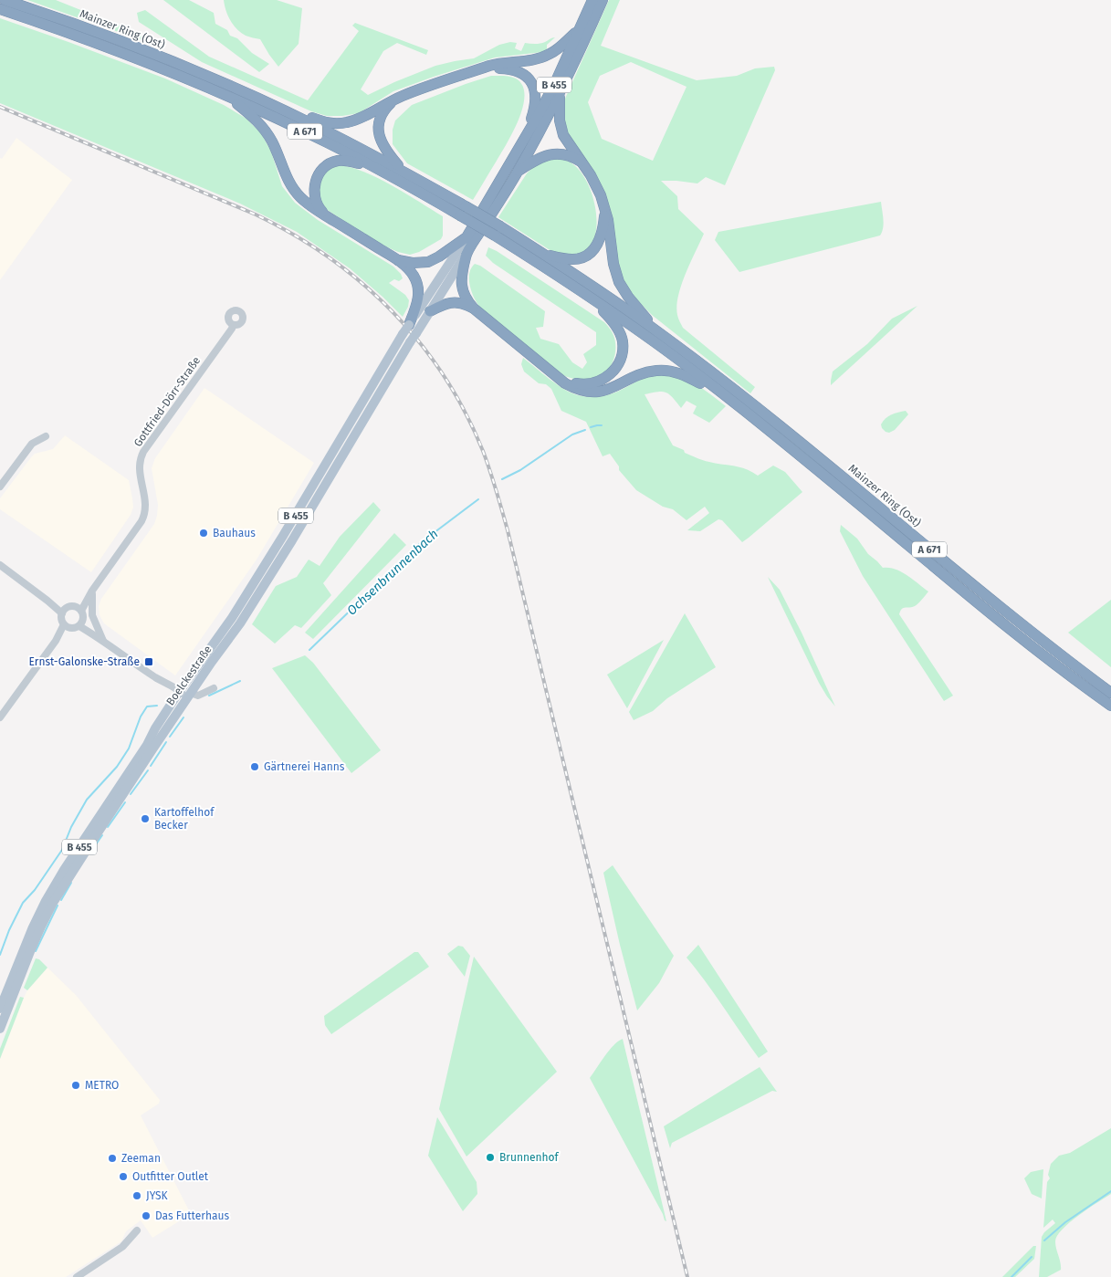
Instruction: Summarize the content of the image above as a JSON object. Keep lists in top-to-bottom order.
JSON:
{
  "streets": {
    "highway": ["Mainzer Ring (Ost)", "B 455", "A 671"],
    "main road": ["Boelckestraße"],
    "street": ["Gottfried-Dörr-Straße"]
  },
  "crossings": [
    ["Mainzer Ring (Ost)", "A 671"],
    ["B 455", "Boelckestraße"]
  ],
  "water": ["Ochsenbrunnenbach"],
  "places": {
    "other": [
      "Bauhaus",
      "Gärtnerei Hanns",
      "Kartoffelhof Becker",
      "METRO",
      "Brunnenhof",
      "Zeeman",
      "Outfitter Outlet",
      "JYSK",
      "Das Futterhaus"
    ],
    "transit": ["Ernst-Galonske-Straße"]
  }
}
